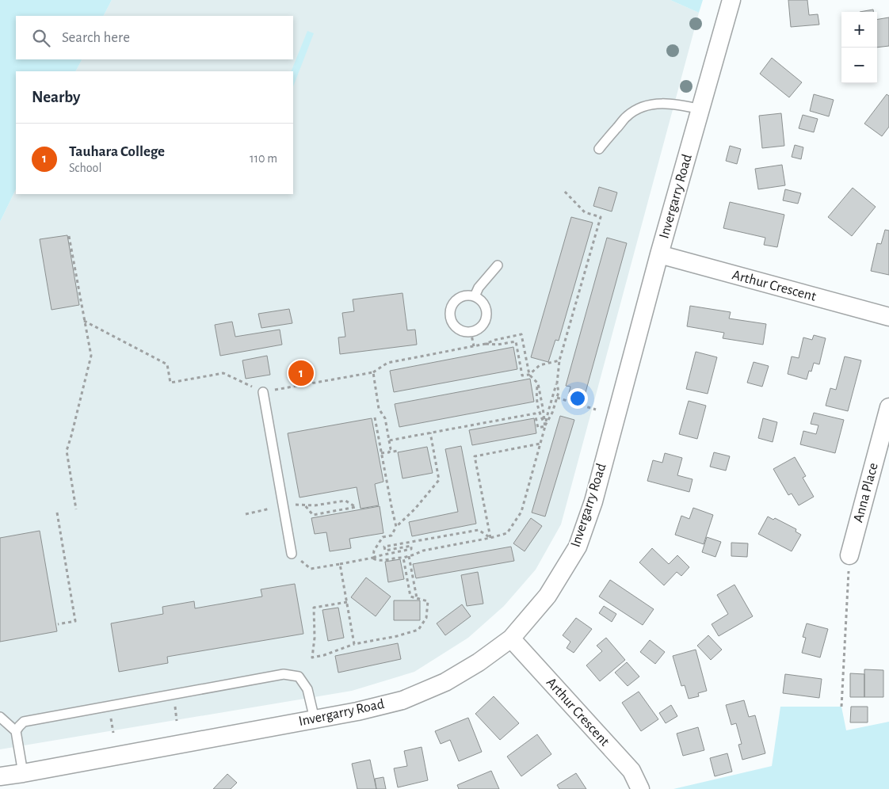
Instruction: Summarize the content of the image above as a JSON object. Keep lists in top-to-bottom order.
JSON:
{
  "streets": {
    "street": ["Invergarry Road", "Arthur Crescent", "Anna Place"]
  },
  "crossings": [
    ["Invergarry Road", "Arthur Crescent"]
  ],
  "page": {
    "map_buttons": ["+", "−"],
    "search": "Search here",
    "heading": "Nearby",
    "list": [
      {
        "mark": "1",
        "name": "Tauhara College",
        "note": "School",
        "value": "110 m"
      }
    ],
    "pins": "1"
  }
}
